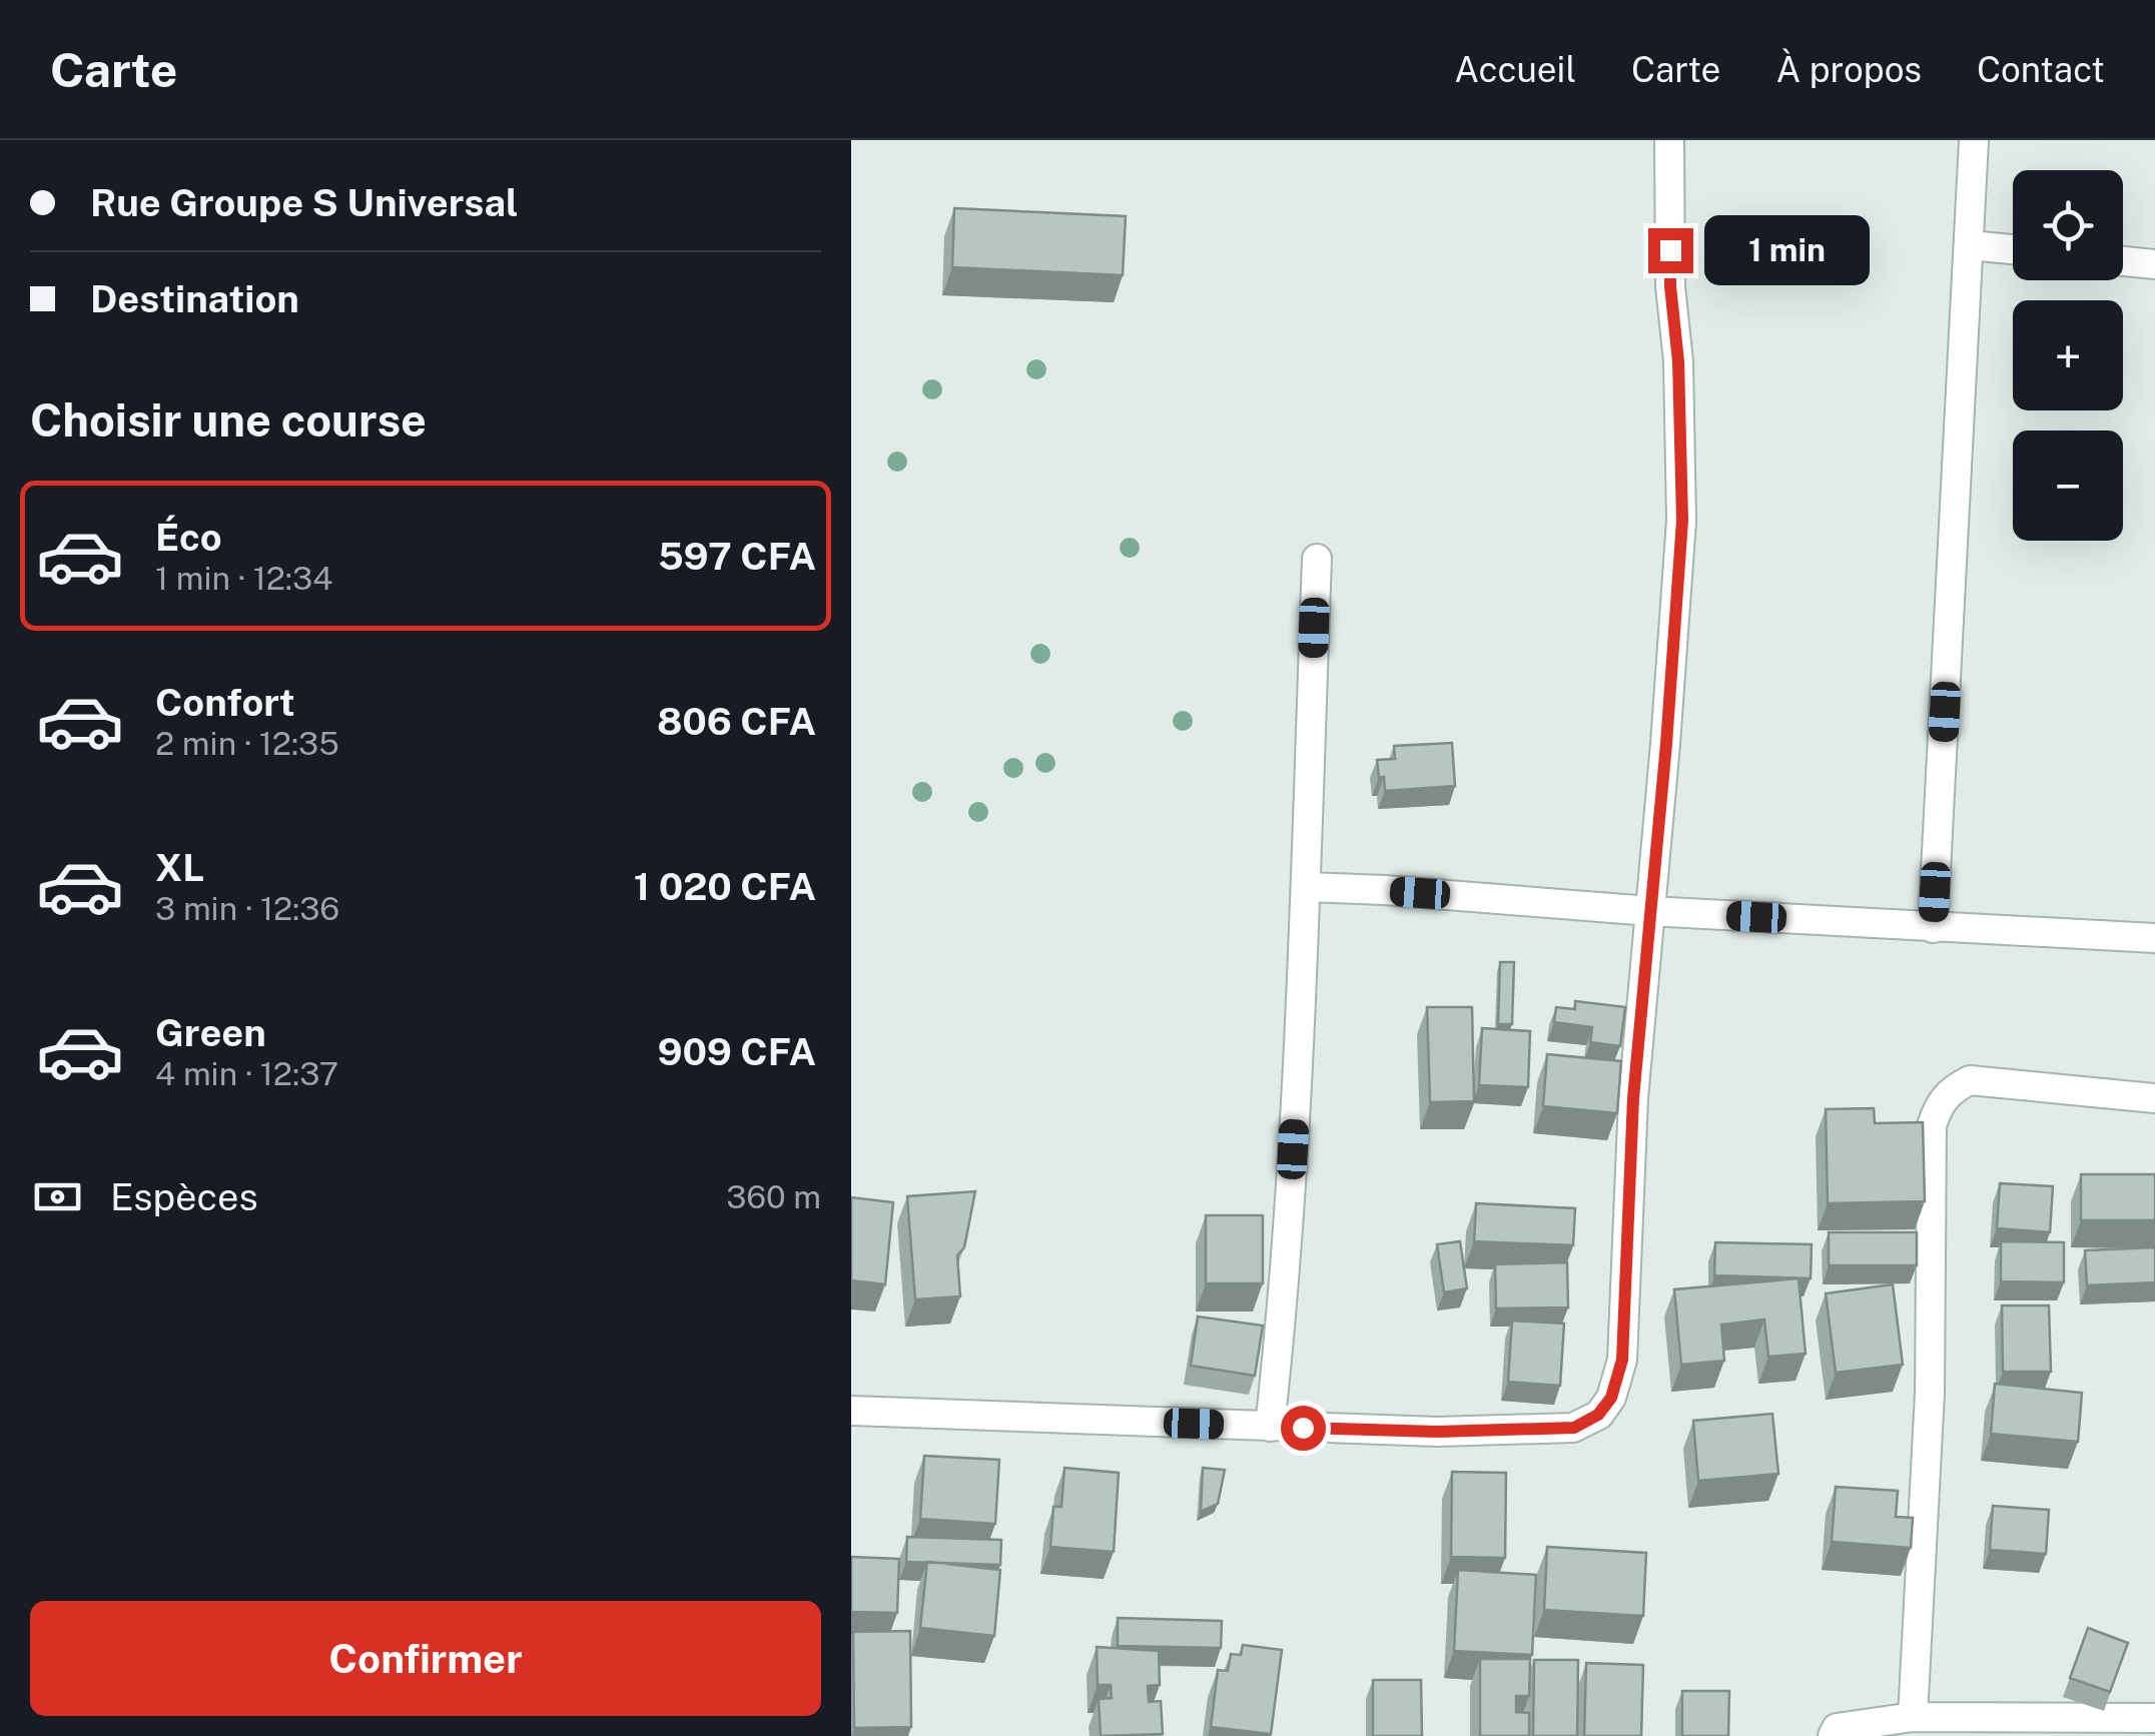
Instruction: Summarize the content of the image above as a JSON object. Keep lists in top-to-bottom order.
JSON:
{
  "page": {
    "header": "Carte",
    "nav": [
      "Accueil",
      "Carte",
      "À propos",
      "Contact"
    ],
    "banner": ["Rue Groupe S Universal", "Destination"],
    "map_buttons": ["+", "−"],
    "bubble": "1 min",
    "heading": "Choisir une course",
    "list": [
      {
        "name": "Éco",
        "note": "1 min · 12:34",
        "value": "597 CFA"
      },
      {
        "name": "Confort",
        "note": "2 min · 12:35",
        "value": "806 CFA"
      },
      {
        "name": "XL",
        "note": "3 min · 12:36",
        "value": "1 020 CFA"
      },
      {
        "name": "Green",
        "note": "4 min · 12:37",
        "value": "909 CFA"
      }
    ],
    "pay": ["Espèces", "360 m"],
    "buttons": "Confirmer"
  }
}
